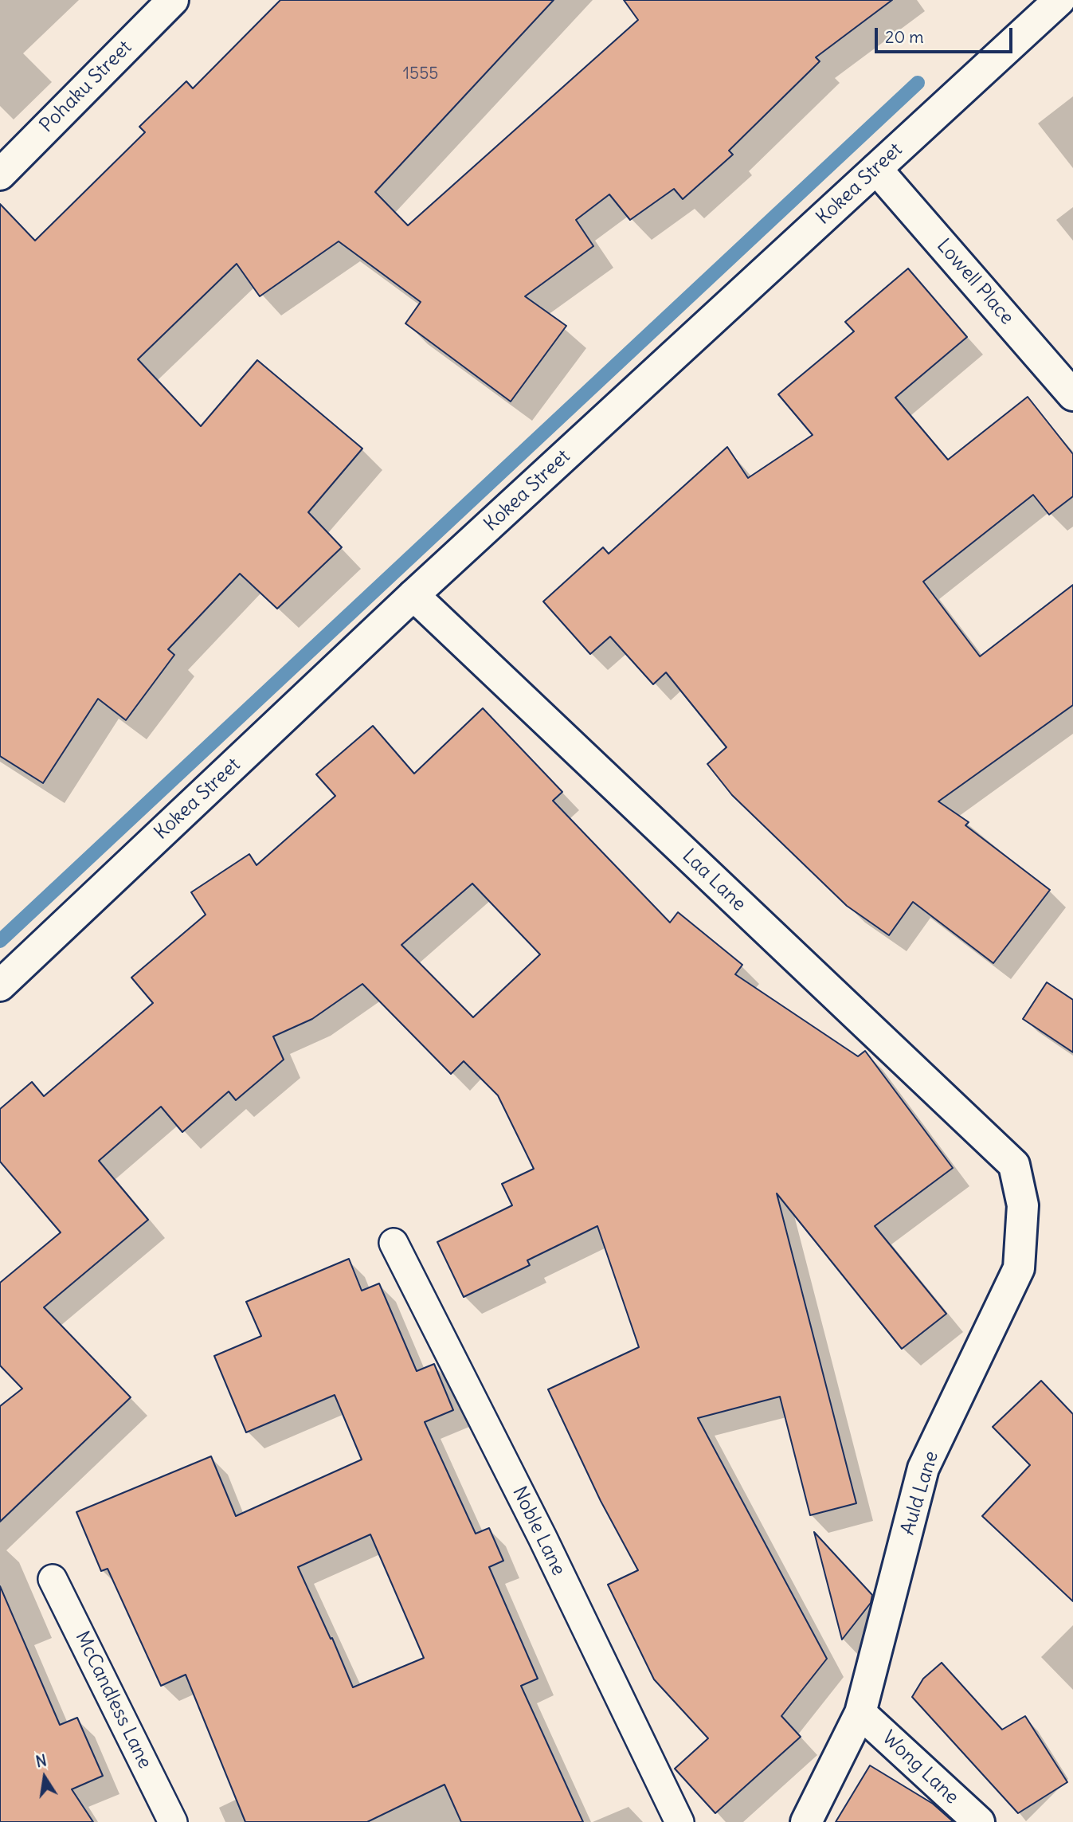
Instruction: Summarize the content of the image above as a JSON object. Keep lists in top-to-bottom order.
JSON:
{
  "streets": {
    "street": [
      "Pohaku Street",
      "Kokea Street",
      "Lowell Place",
      "Laa Lane",
      "Auld Lane",
      "Wong Lane"
    ],
    "lane": ["Noble Lane", "McCandless Lane"]
  },
  "crossings": [
    ["Kokea Street", "Lowell Place"],
    ["Kokea Street", "Laa Lane"],
    ["Laa Lane", "Auld Lane"],
    ["Auld Lane", "Wong Lane"]
  ],
  "house_numbers": ["1555"],
  "scale_bar": "20 m",
  "north": "top"
}
